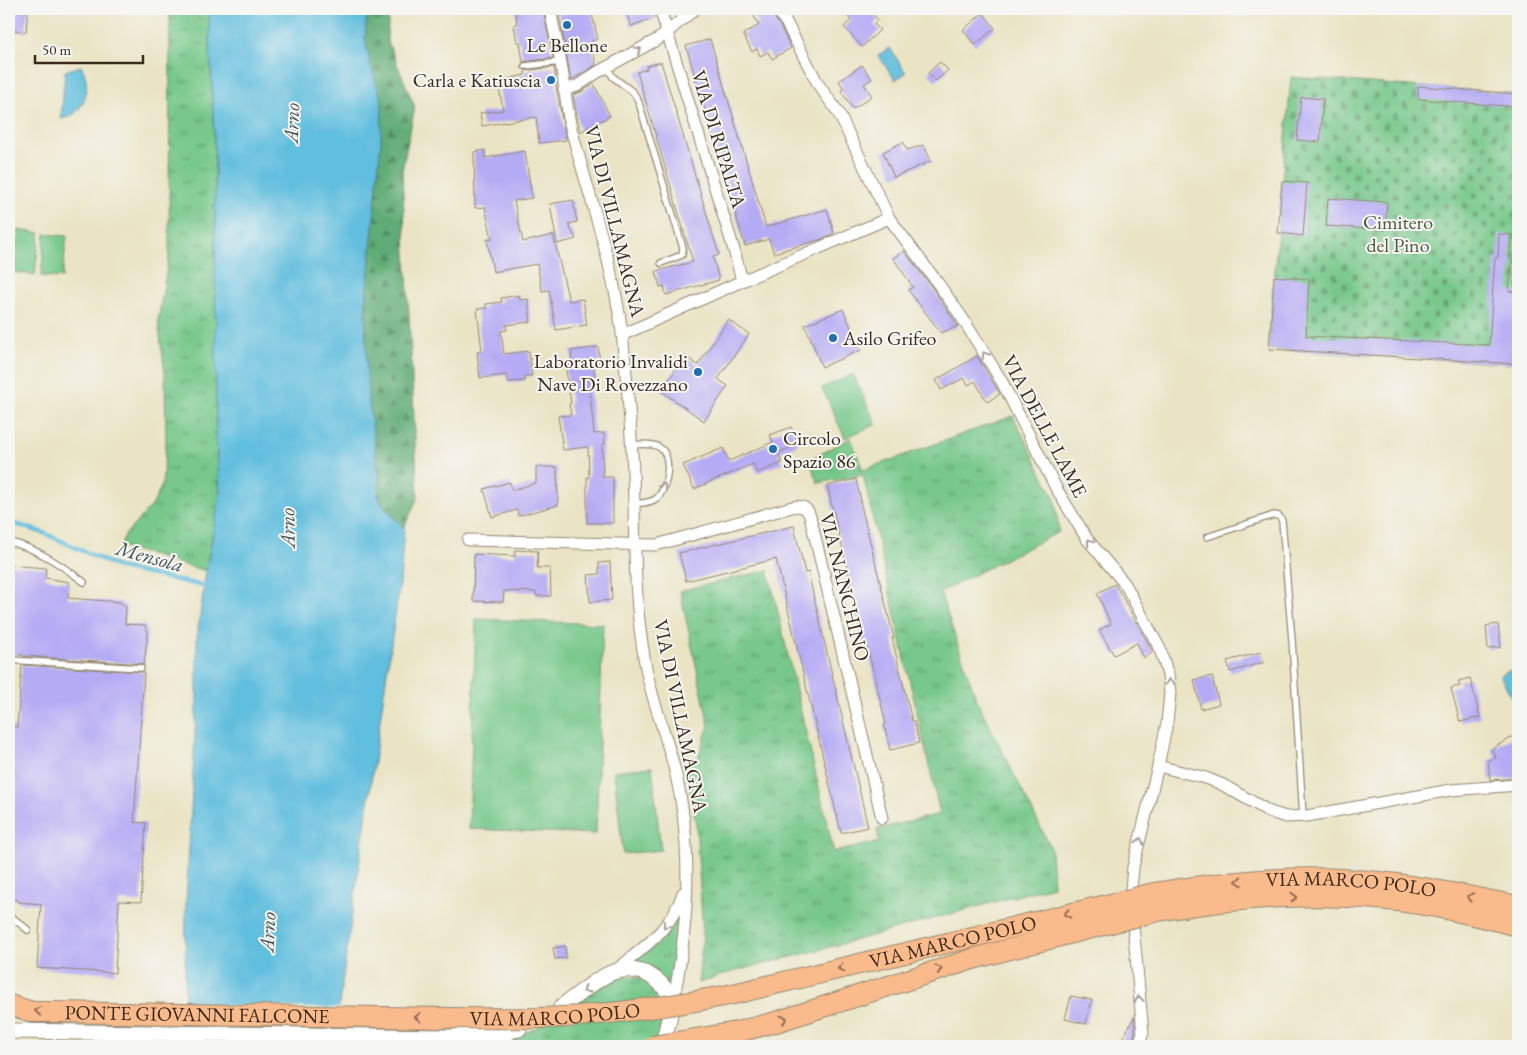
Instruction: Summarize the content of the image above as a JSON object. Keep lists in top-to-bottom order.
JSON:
{
  "streets": {
    "highway": ["VIA MARCO POLO", "PONTE GIOVANNI FALCONE"],
    "street": [
      "VIA DI RIPALTA",
      "VIA DI VILLAMAGNA",
      "VIA DELLE LAME",
      "VIA NANCHINO"
    ]
  },
  "crossings": [
    ["VIA DI VILLAMAGNA", "VIA NANCHINO"],
    ["VIA MARCO POLO", "PONTE GIOVANNI FALCONE"]
  ],
  "one_way": ["VIA DELLE LAME", "PONTE GIOVANNI FALCONE"],
  "water": ["Arno", "Mensola"],
  "parks": ["Cimitero del Pino"],
  "places": [
    "Le Bellone",
    "Carla e Katiuscia",
    "Asilo Grifeo",
    "Laboratorio Invalidi Nave Di Rovezzano",
    "Circolo Spazio 86"
  ],
  "scale_bar": "50 m"
}
